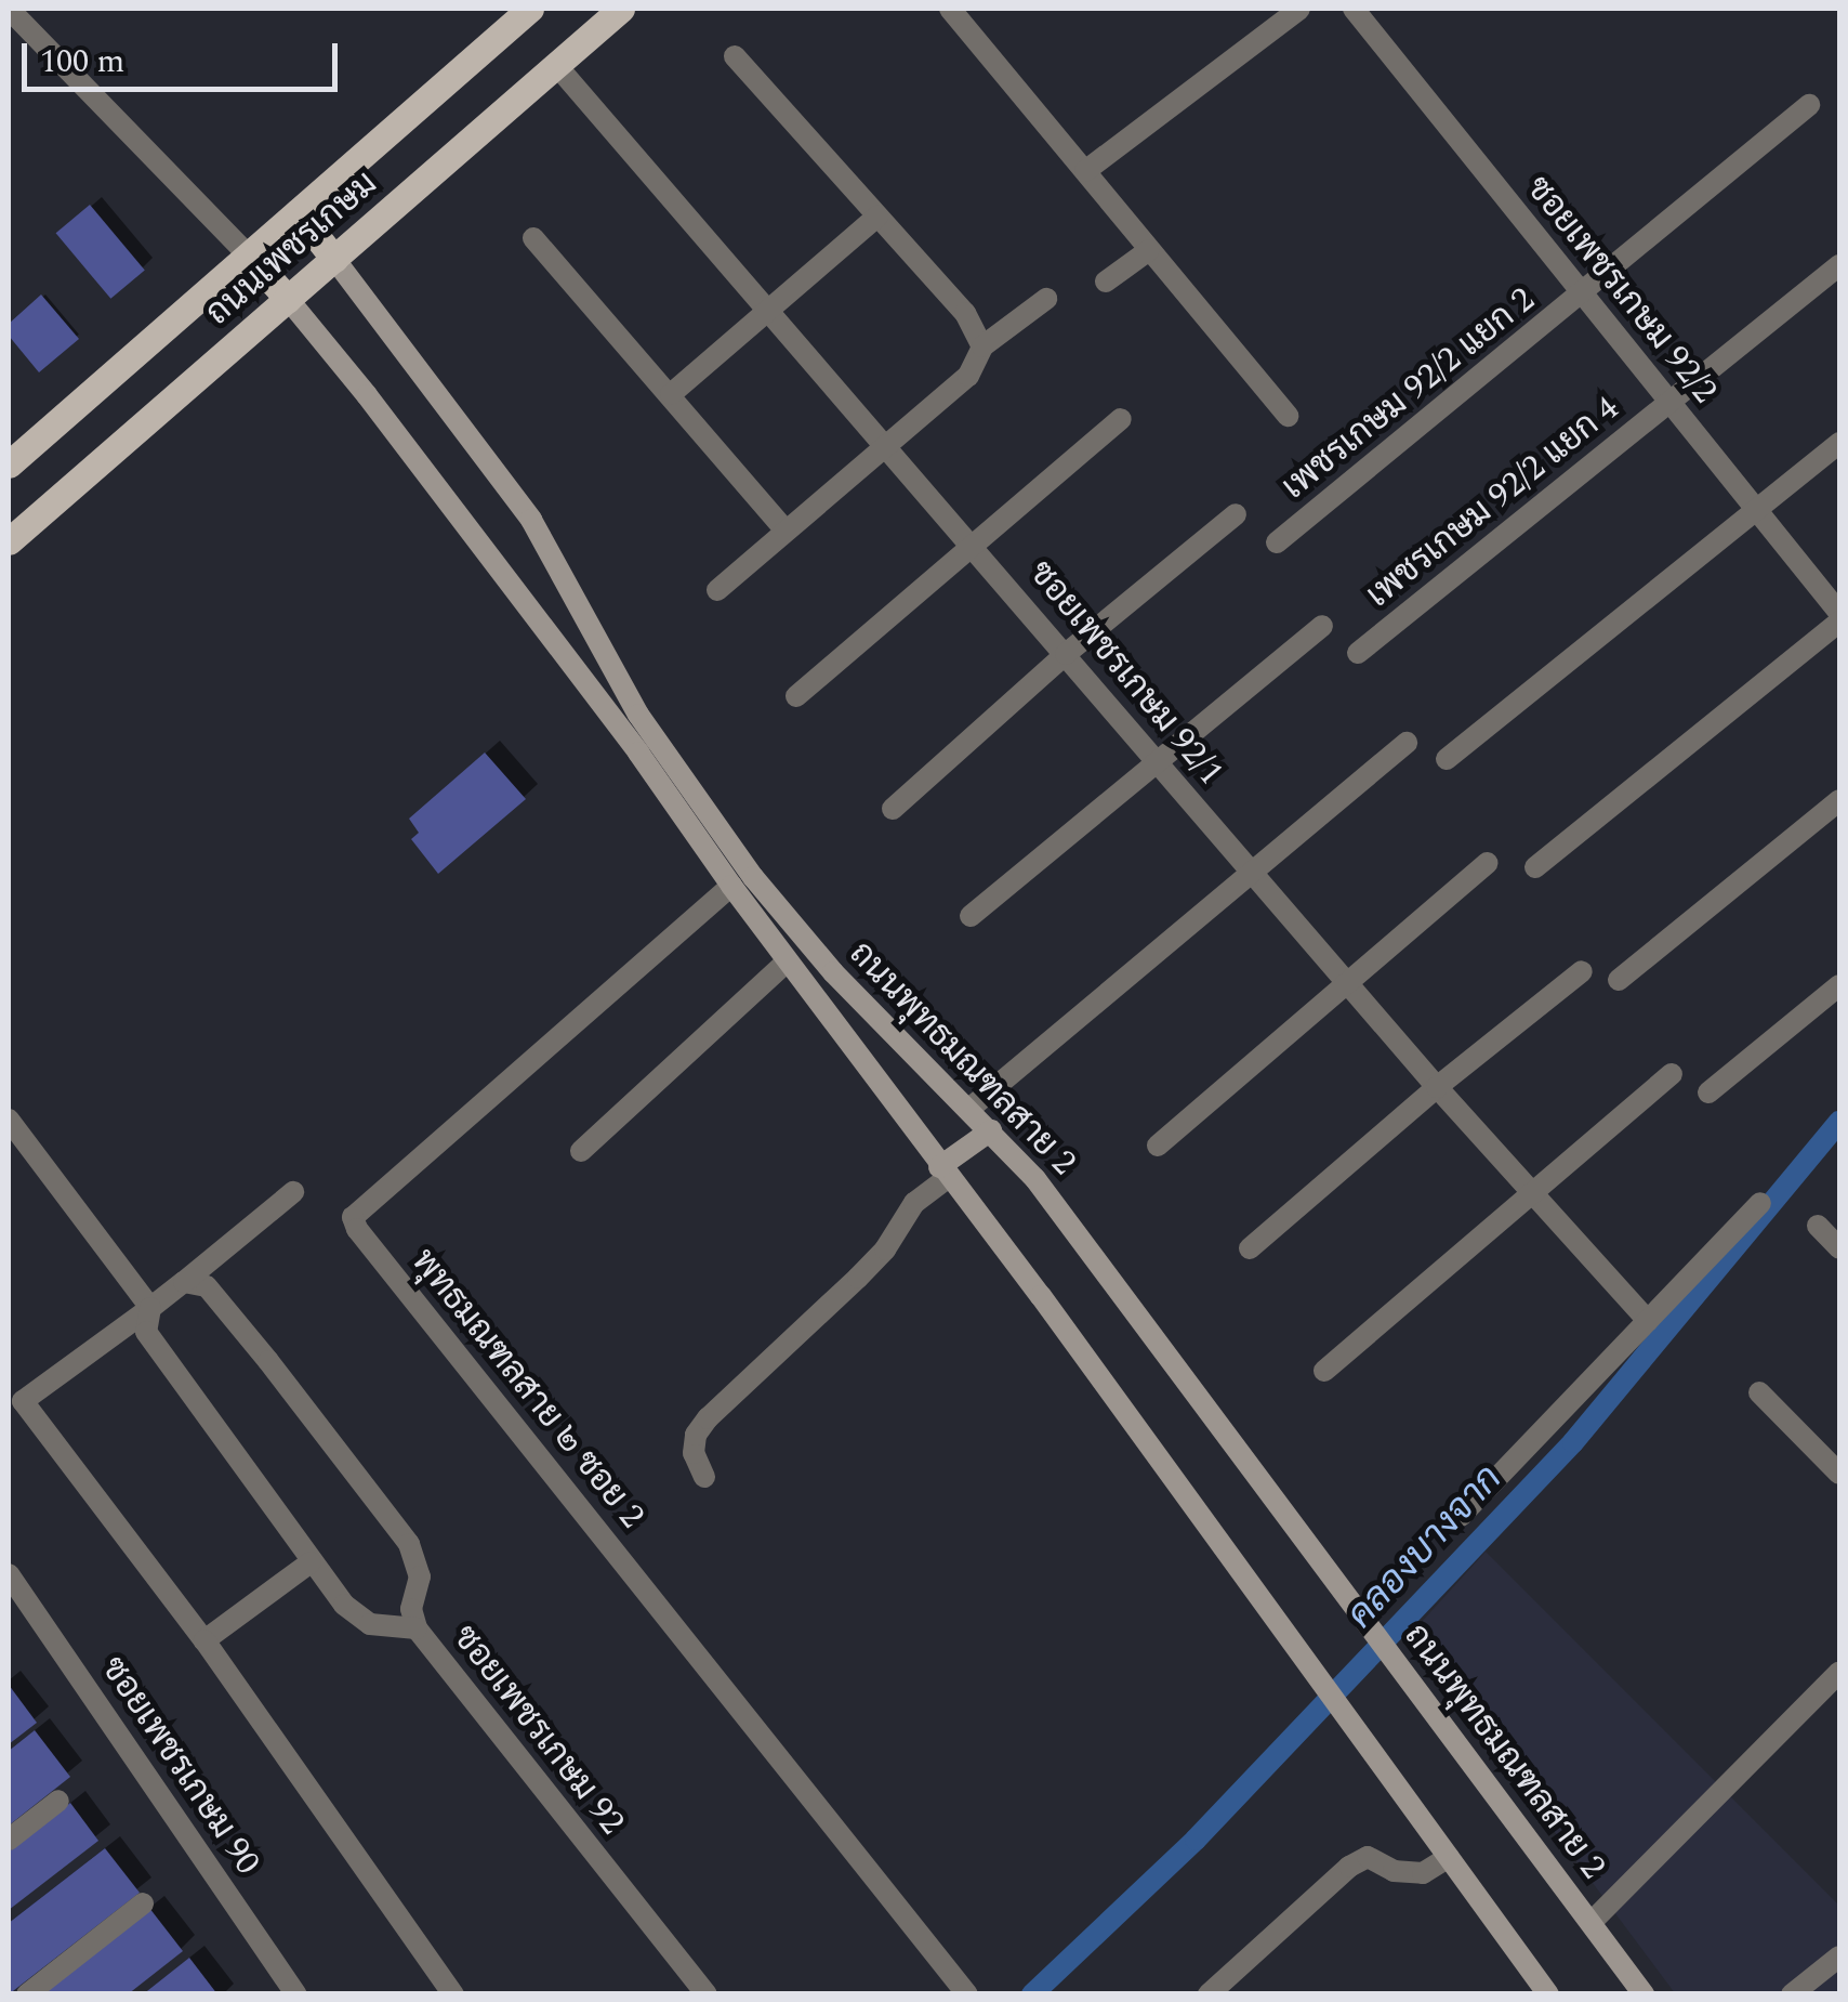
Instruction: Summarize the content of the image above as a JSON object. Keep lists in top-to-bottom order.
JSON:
{
  "streets": {
    "main road": ["ถนนเพชรเกษม", "ถนนพุทธมณฑลสาย 2"],
    "street": [
      "ซอยเพชรเกษม 92/2",
      "เพชรเกษม 92/2 แยก 2",
      "เพชรเกษม 92/2 แยก 4",
      "ซอยเพชรเกษม 92/1",
      "พุทธมณฑลสาย ๒ ซอย 2",
      "ซอยเพชรเกษม 92",
      "ซอยเพชรเกษม 90"
    ]
  },
  "crossings": [
    ["ถนนเพชรเกษม", "ซอยเพชรเกษม 92/1"],
    ["ถนนเพชรเกษม", "ถนนพุทธมณฑลสาย 2"],
    ["ซอยเพชรเกษม 92/2", "เพชรเกษม 92/2 แยก 2"],
    ["ซอยเพชรเกษม 92/2", "เพชรเกษม 92/2 แยก 4"],
    ["ถนนพุทธมณฑลสาย 2", "พุทธมณฑลสาย ๒ ซอย 2"]
  ],
  "water": ["คลองบางจาก"],
  "scale_bar": "100 m"
}
